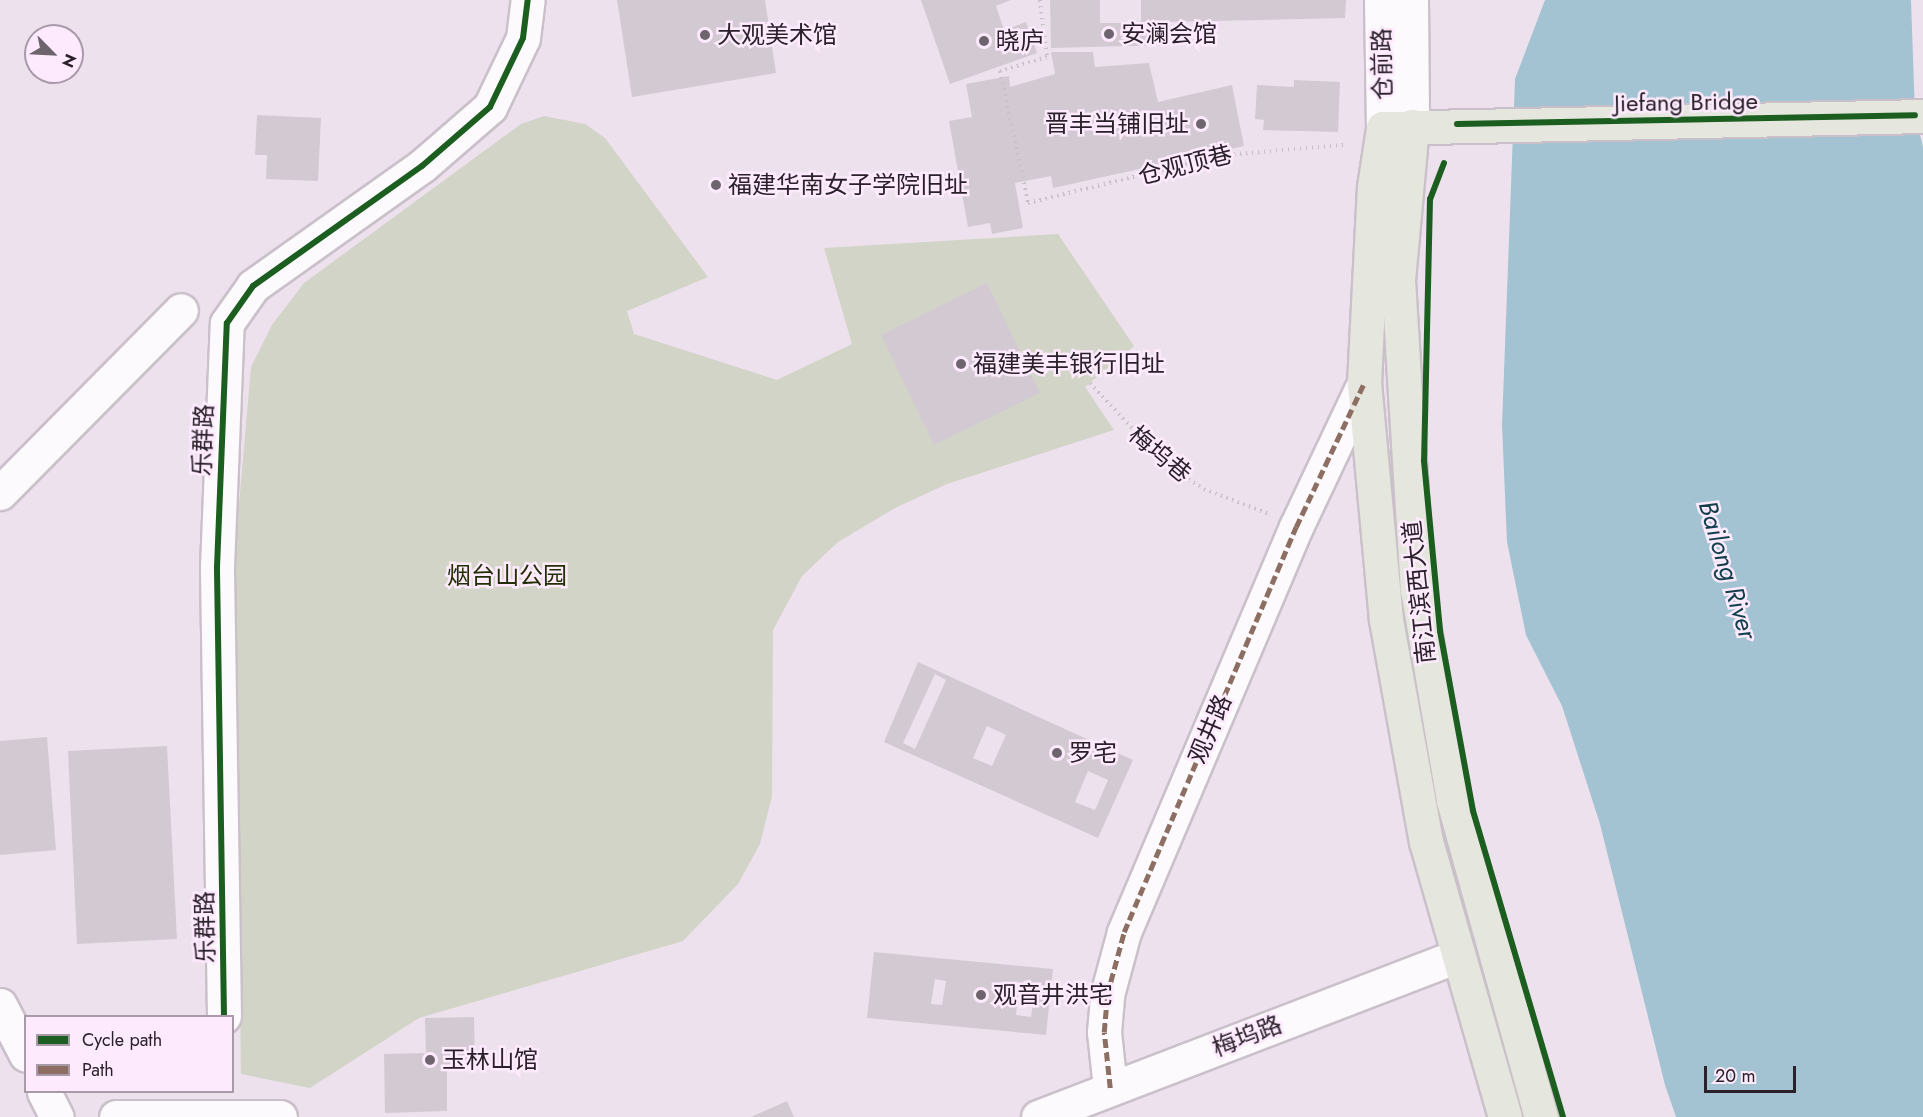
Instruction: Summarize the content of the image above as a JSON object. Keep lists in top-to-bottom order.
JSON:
{
  "streets": {
    "main road": ["Jiefang Bridge", "南江滨西大道"],
    "street": [
      "仓前路",
      "乐群路",
      "观井路",
      "梅坞路"
    ],
    "path": ["仓观顶巷", "梅坞巷"]
  },
  "crossings": [
    ["仓前路", "Jiefang Bridge"],
    ["仓前路", "南江滨西大道"],
    ["Jiefang Bridge", "南江滨西大道"],
    ["南江滨西大道", "观井路"],
    ["南江滨西大道", "梅坞路"],
    ["观井路", "梅坞路"]
  ],
  "water": ["Bailong River"],
  "parks": ["烟台山公园"],
  "places": [
    "安澜会馆",
    "大观美术馆",
    "晓庐",
    "晋丰当铺旧址",
    "福建华南女子学院旧址",
    "福建美丰银行旧址",
    "罗宅",
    "观音井洪宅",
    "玉林山馆"
  ],
  "legend": ["Cycle path", "Path"],
  "scale_bar": "20 m",
  "north": "bottom right"
}
